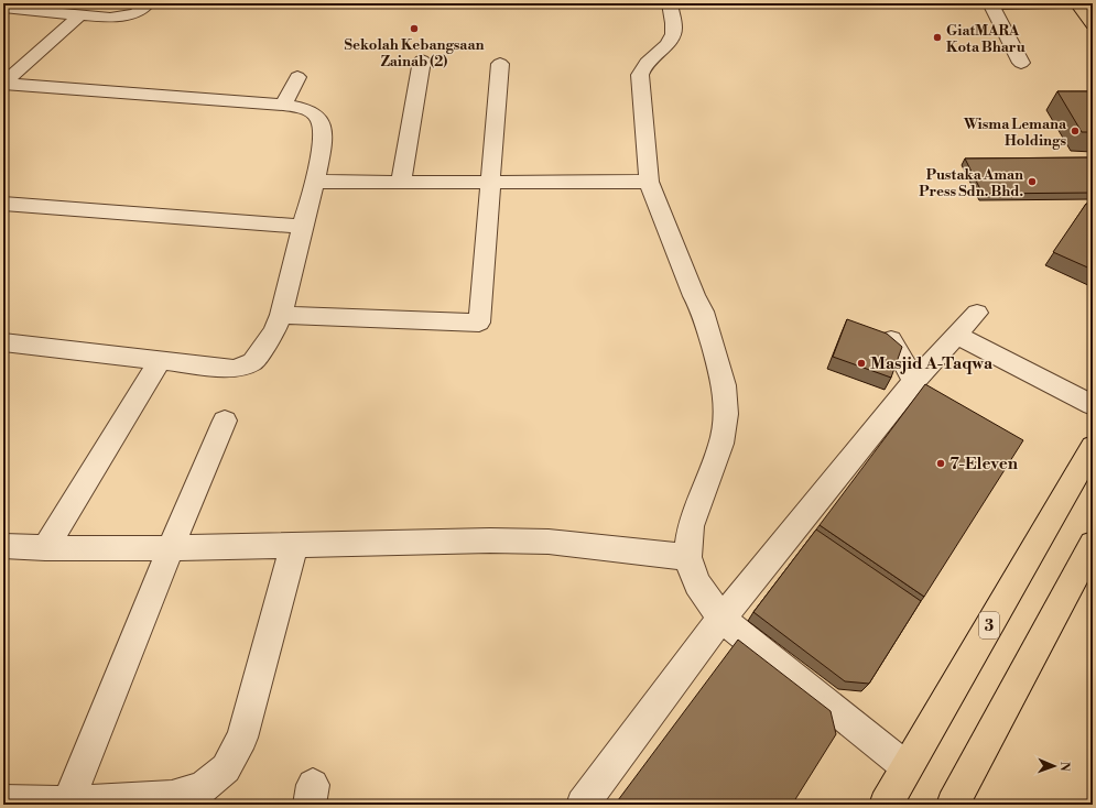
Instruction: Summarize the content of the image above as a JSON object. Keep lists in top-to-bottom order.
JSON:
{
  "streets": {
    "main road": ["3"]
  },
  "places": [
    "Sekolah Kebangsaan Zainab (2)",
    "GiatMARA Kota Bharu",
    "Wisma Lemana Holdings",
    "Pustaka Aman Press Sdn. Bhd.",
    "Masjid A-Taqwa",
    "7-Eleven"
  ],
  "north": "right"
}
